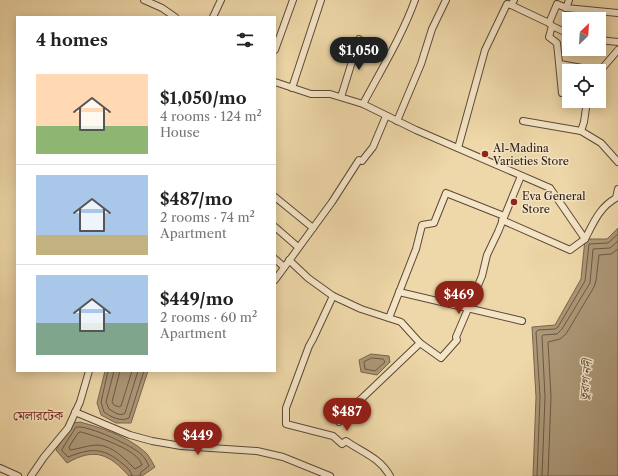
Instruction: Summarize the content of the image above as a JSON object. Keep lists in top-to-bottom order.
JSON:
{
  "districts": ["মেলারটেক"],
  "water": ["তুরাগ নদী"],
  "places": ["Al-Madina Varieties Store", "Eva General Store"],
  "north": "top right",
  "page": {
    "heading": "4 homes",
    "price": [
      "$1,050",
      "$469",
      "$487",
      "$449"
    ],
    "list": [
      {
        "name": "$1,050/mo",
        "note": "4 rooms · 124 m² · House"
      },
      {
        "name": "$487/mo",
        "note": "2 rooms · 74 m² · Apartment"
      },
      {
        "name": "$449/mo",
        "note": "2 rooms · 60 m² · Apartment"
      }
    ]
  }
}
